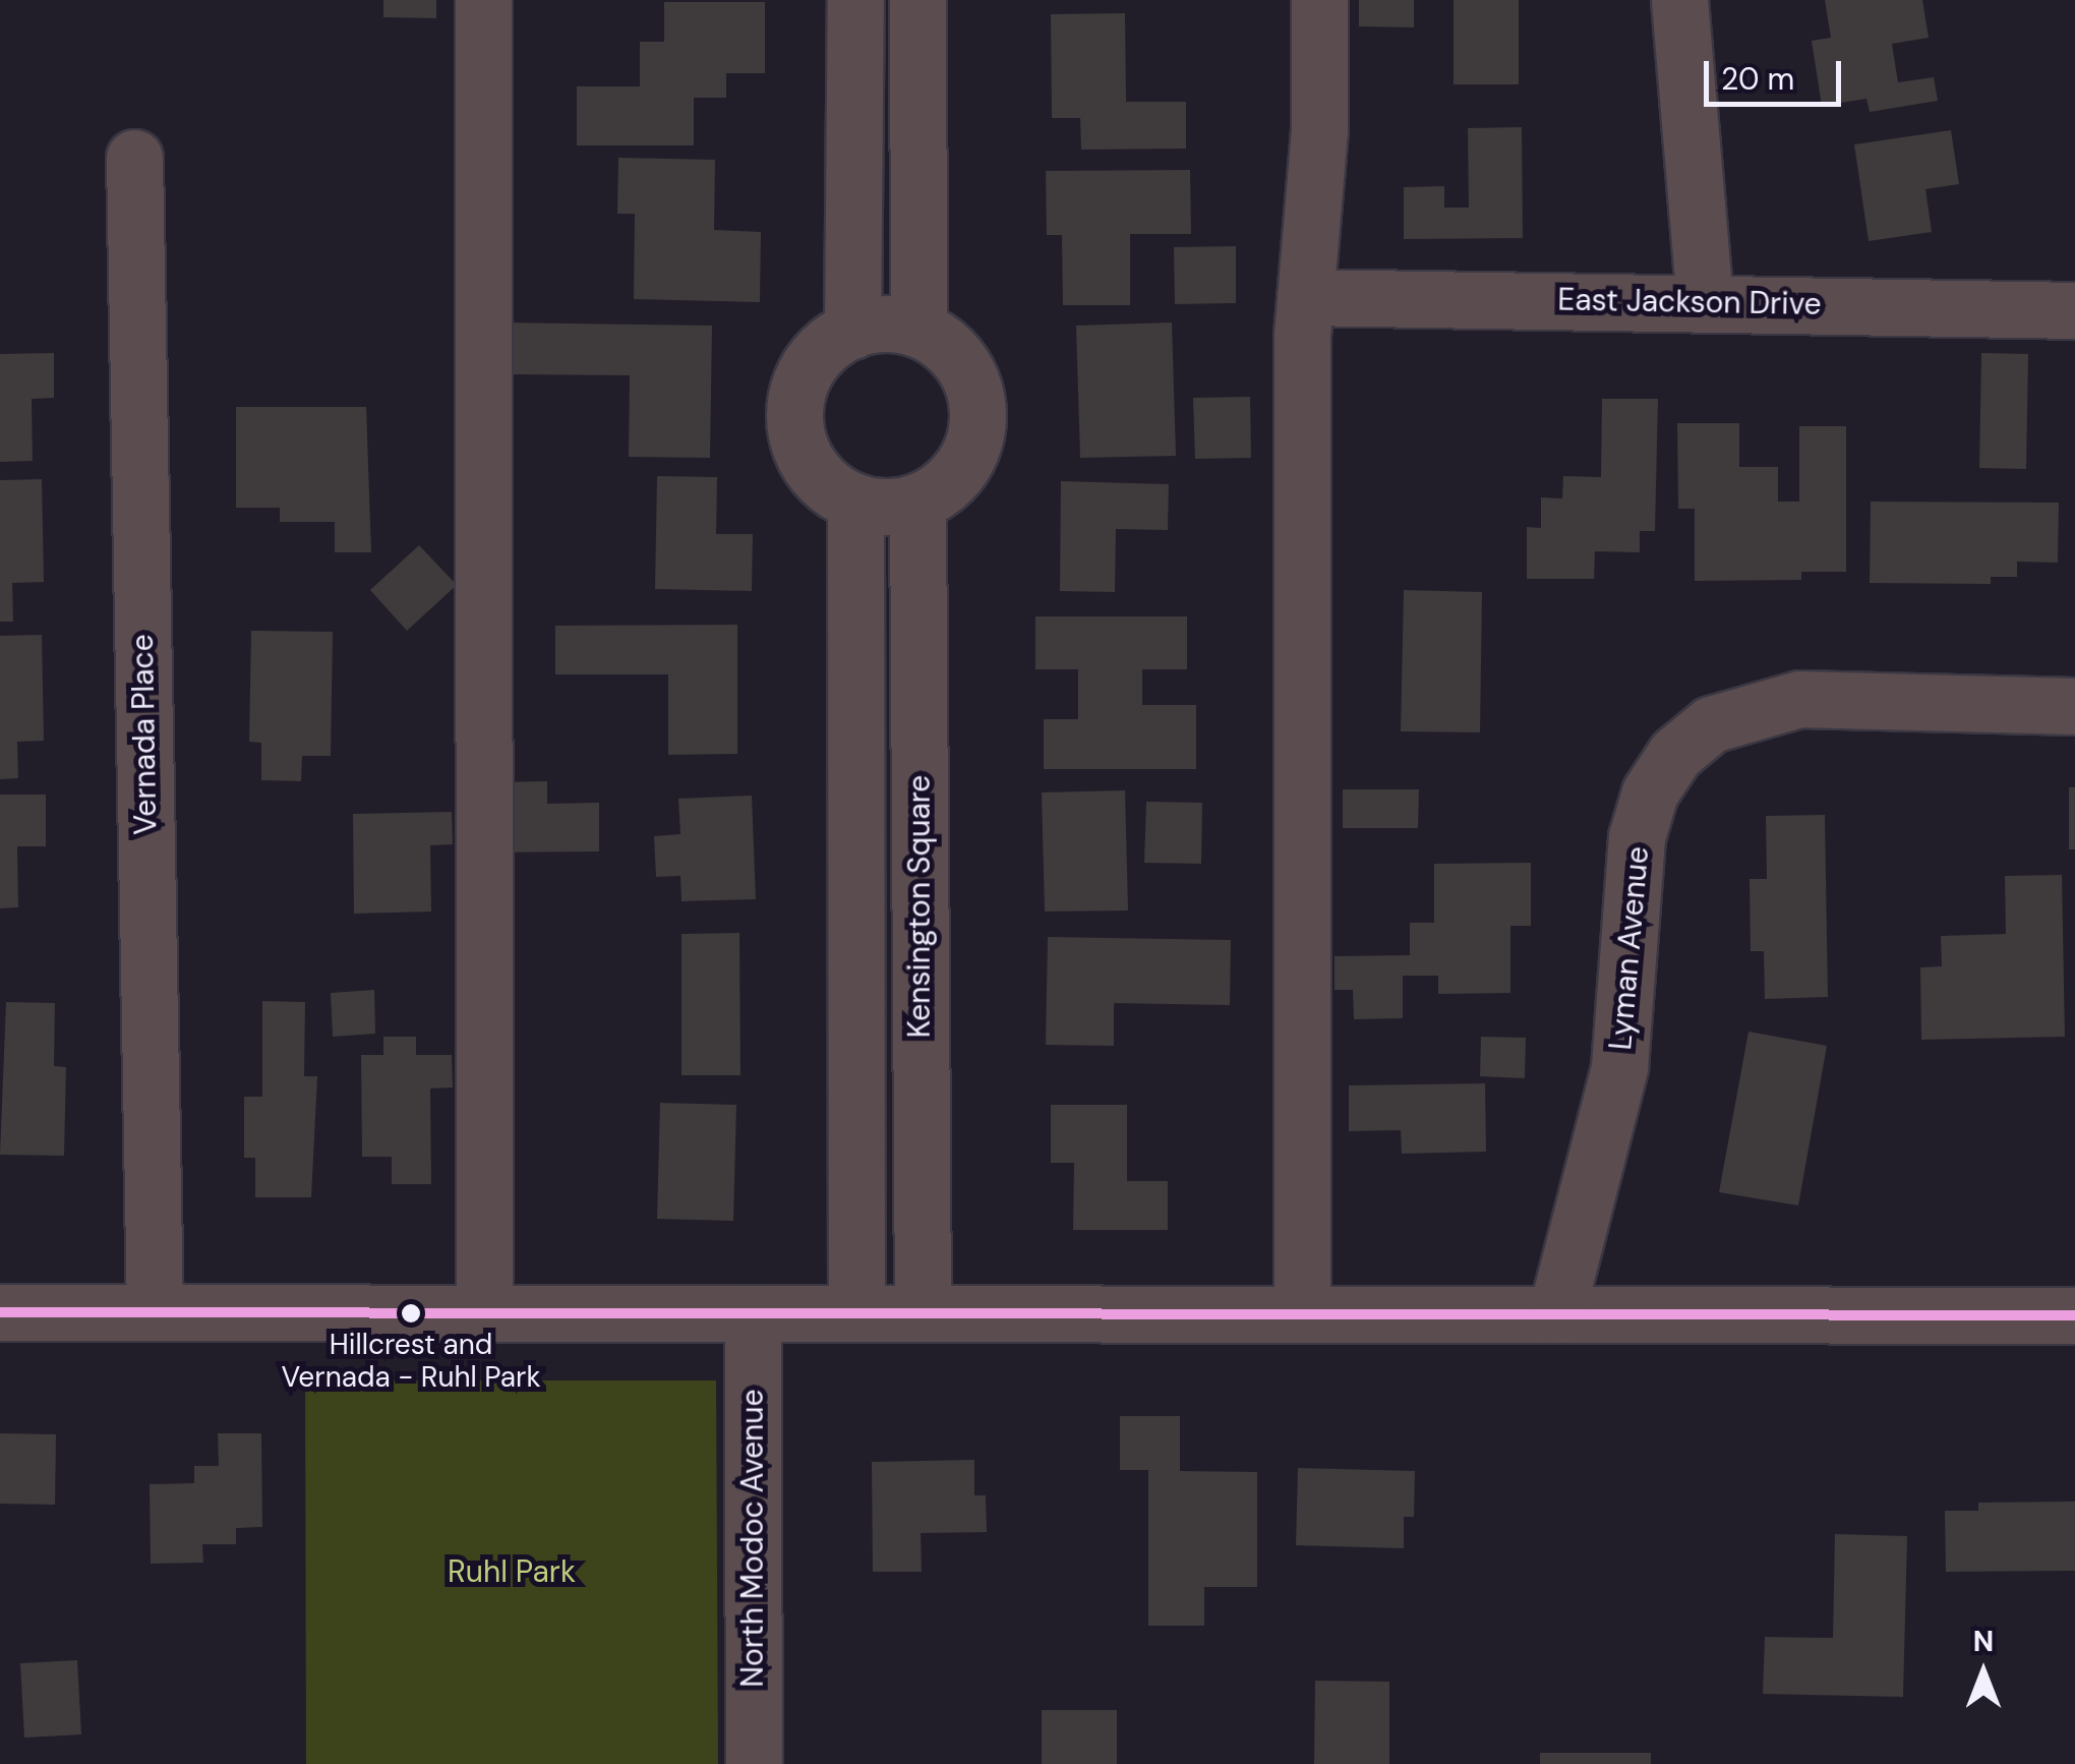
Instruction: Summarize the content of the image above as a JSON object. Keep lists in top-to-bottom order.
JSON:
{
  "streets": {
    "street": [
      "East Jackson Drive",
      "Vernada Place",
      "Kensington Square",
      "Lyman Avenue",
      "North Modoc Avenue"
    ]
  },
  "parks": ["Ruhl Park"],
  "places": ["Hillcrest and Vernada - Ruhl Park"],
  "scale_bar": "20 m",
  "north": "top"
}
